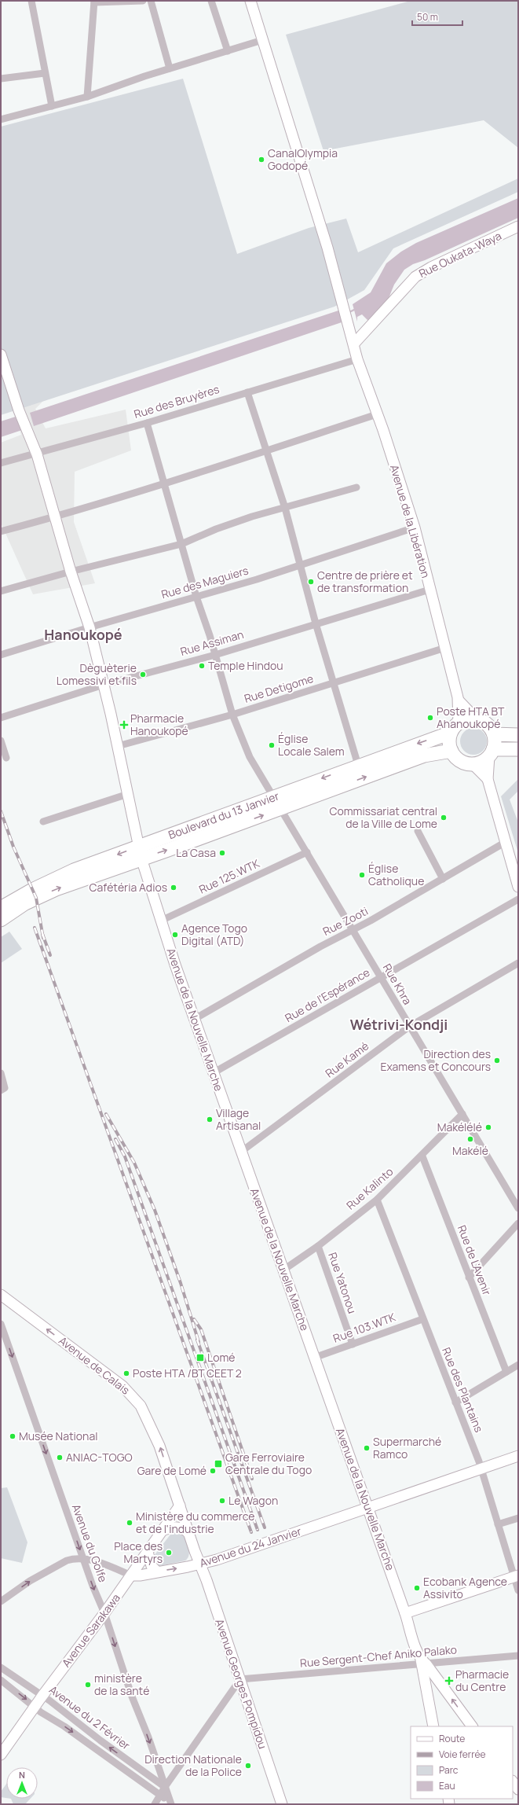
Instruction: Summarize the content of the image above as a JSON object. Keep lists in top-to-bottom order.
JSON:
{
  "streets": {
    "highway": ["Boulevard du 13 Janvier"],
    "street": [
      "Rue Oukata-Waya",
      "Rue des Bruyères",
      "Avenue de la Libération",
      "Rue des Maguiers",
      "Rue Assiman",
      "Rue Detigome",
      "Rue 125.WTK",
      "Rue Zooti",
      "Rue Khra",
      "Rue de l'Espérance",
      "Avenue de la Nouvelle Marche",
      "Rue Kamé",
      "Rue Kalinto",
      "Rue de L'Avenir",
      "Rue Yatonou",
      "Rue 103.WTK",
      "Avenue de Calais",
      "Rue des Plantains",
      "Avenue du Golfe",
      "Avenue du 24 Janvier",
      "Avenue Sarakawa",
      "Rue Sergent-Chef Aniko Palako",
      "Avenue Georges Pompidou",
      "Avenue du 2 Février"
    ]
  },
  "crossings": [
    ["Rue Oukata-Waya", "Avenue de la Libération"],
    ["Rue des Bruyères", "Avenue de la Libération"],
    ["Rue des Bruyères", "Rue Khra"],
    ["Rue des Bruyères", "Avenue de la Nouvelle Marche"],
    ["Avenue de la Libération", "Rue des Maguiers"],
    ["Avenue de la Libération", "Rue Assiman"],
    ["Avenue de la Libération", "Rue Detigome"],
    ["Avenue de la Libération", "Boulevard du 13 Janvier"],
    ["Rue des Maguiers", "Rue Khra"],
    ["Rue des Maguiers", "Avenue de la Nouvelle Marche"],
    ["Rue Assiman", "Rue Khra"],
    ["Rue Assiman", "Avenue de la Nouvelle Marche"],
    ["Rue Detigome", "Rue Khra"],
    ["Rue Detigome", "Avenue de la Nouvelle Marche"],
    ["Boulevard du 13 Janvier", "Rue Khra"],
    ["Boulevard du 13 Janvier", "Avenue de la Nouvelle Marche"],
    ["Rue 125.WTK", "Rue Khra"],
    ["Rue 125.WTK", "Avenue de la Nouvelle Marche"],
    ["Rue Zooti", "Rue Khra"],
    ["Rue Zooti", "Avenue de la Nouvelle Marche"],
    ["Rue Khra", "Rue de l'Espérance"],
    ["Rue Khra", "Rue Kamé"],
    ["Rue Khra", "Rue Kalinto"],
    ["Rue de l'Espérance", "Avenue de la Nouvelle Marche"],
    ["Avenue de la Nouvelle Marche", "Rue Kamé"],
    ["Avenue de la Nouvelle Marche", "Rue Kalinto"],
    ["Avenue de la Nouvelle Marche", "Rue 103.WTK"],
    ["Avenue de la Nouvelle Marche", "Avenue du 24 Janvier"],
    ["Avenue de la Nouvelle Marche", "Rue Sergent-Chef Aniko Palako"],
    ["Rue Kalinto", "Rue de L'Avenir"],
    ["Rue Kalinto", "Rue Yatonou"],
    ["Rue Kalinto", "Rue des Plantains"],
    ["Rue Yatonou", "Rue 103.WTK"],
    ["Rue 103.WTK", "Rue des Plantains"],
    ["Avenue de Calais", "Avenue du 24 Janvier"],
    ["Avenue de Calais", "Avenue Sarakawa"],
    ["Avenue de Calais", "Avenue Georges Pompidou"],
    ["Rue des Plantains", "Avenue du 24 Janvier"],
    ["Avenue du Golfe", "Avenue Sarakawa"],
    ["Avenue du Golfe", "Avenue du 2 Février"],
    ["Avenue du 24 Janvier", "Avenue Sarakawa"],
    ["Avenue du 24 Janvier", "Avenue Georges Pompidou"],
    ["Avenue Sarakawa", "Avenue du 2 Février"],
    ["Rue Sergent-Chef Aniko Palako", "Avenue Georges Pompidou"]
  ],
  "one_way": ["Avenue de Calais", "Avenue du Golfe"],
  "districts": ["Hanoukopé", "Wétrivi-Kondji"],
  "places": {
    "other": [
      "CanalOlympia Godopé",
      "Centre de prière et de transformation",
      "Temple Hindou",
      "Dèguèterie Lomessivi et fils",
      "Poste HTA BT Ahanoukopé",
      "Église Locale Salem",
      "Commissariat central de la Ville de Lome",
      "La Casa",
      "Église Catholique",
      "Cafétéria Adios",
      "Agence Togo Digital (ATD)",
      "Direction des Examens et Concours",
      "Village Artisanal",
      "Makélélé",
      "Makélé",
      "Poste HTA /BT CEET 2",
      "Musée National",
      "Supermarché Ramco",
      "ANIAC-TOGO",
      "Gare de Lomé",
      "Le Wagon",
      "Ministère du commerce et de l'industrie",
      "Place des Martyrs",
      "Ecobank Agence Assivito",
      "ministère de la santé",
      "Direction Nationale de la Police"
    ],
    "health": ["Pharmacie Hanoukopé", "Pharmacie du Centre"],
    "transit": ["Lomé", "Gare Ferroviaire Centrale du Togo"]
  },
  "legend": [
    "Route",
    "Voie ferrée",
    "Parc",
    "Eau"
  ],
  "scale_bar": "50 m",
  "north": "top"
}
